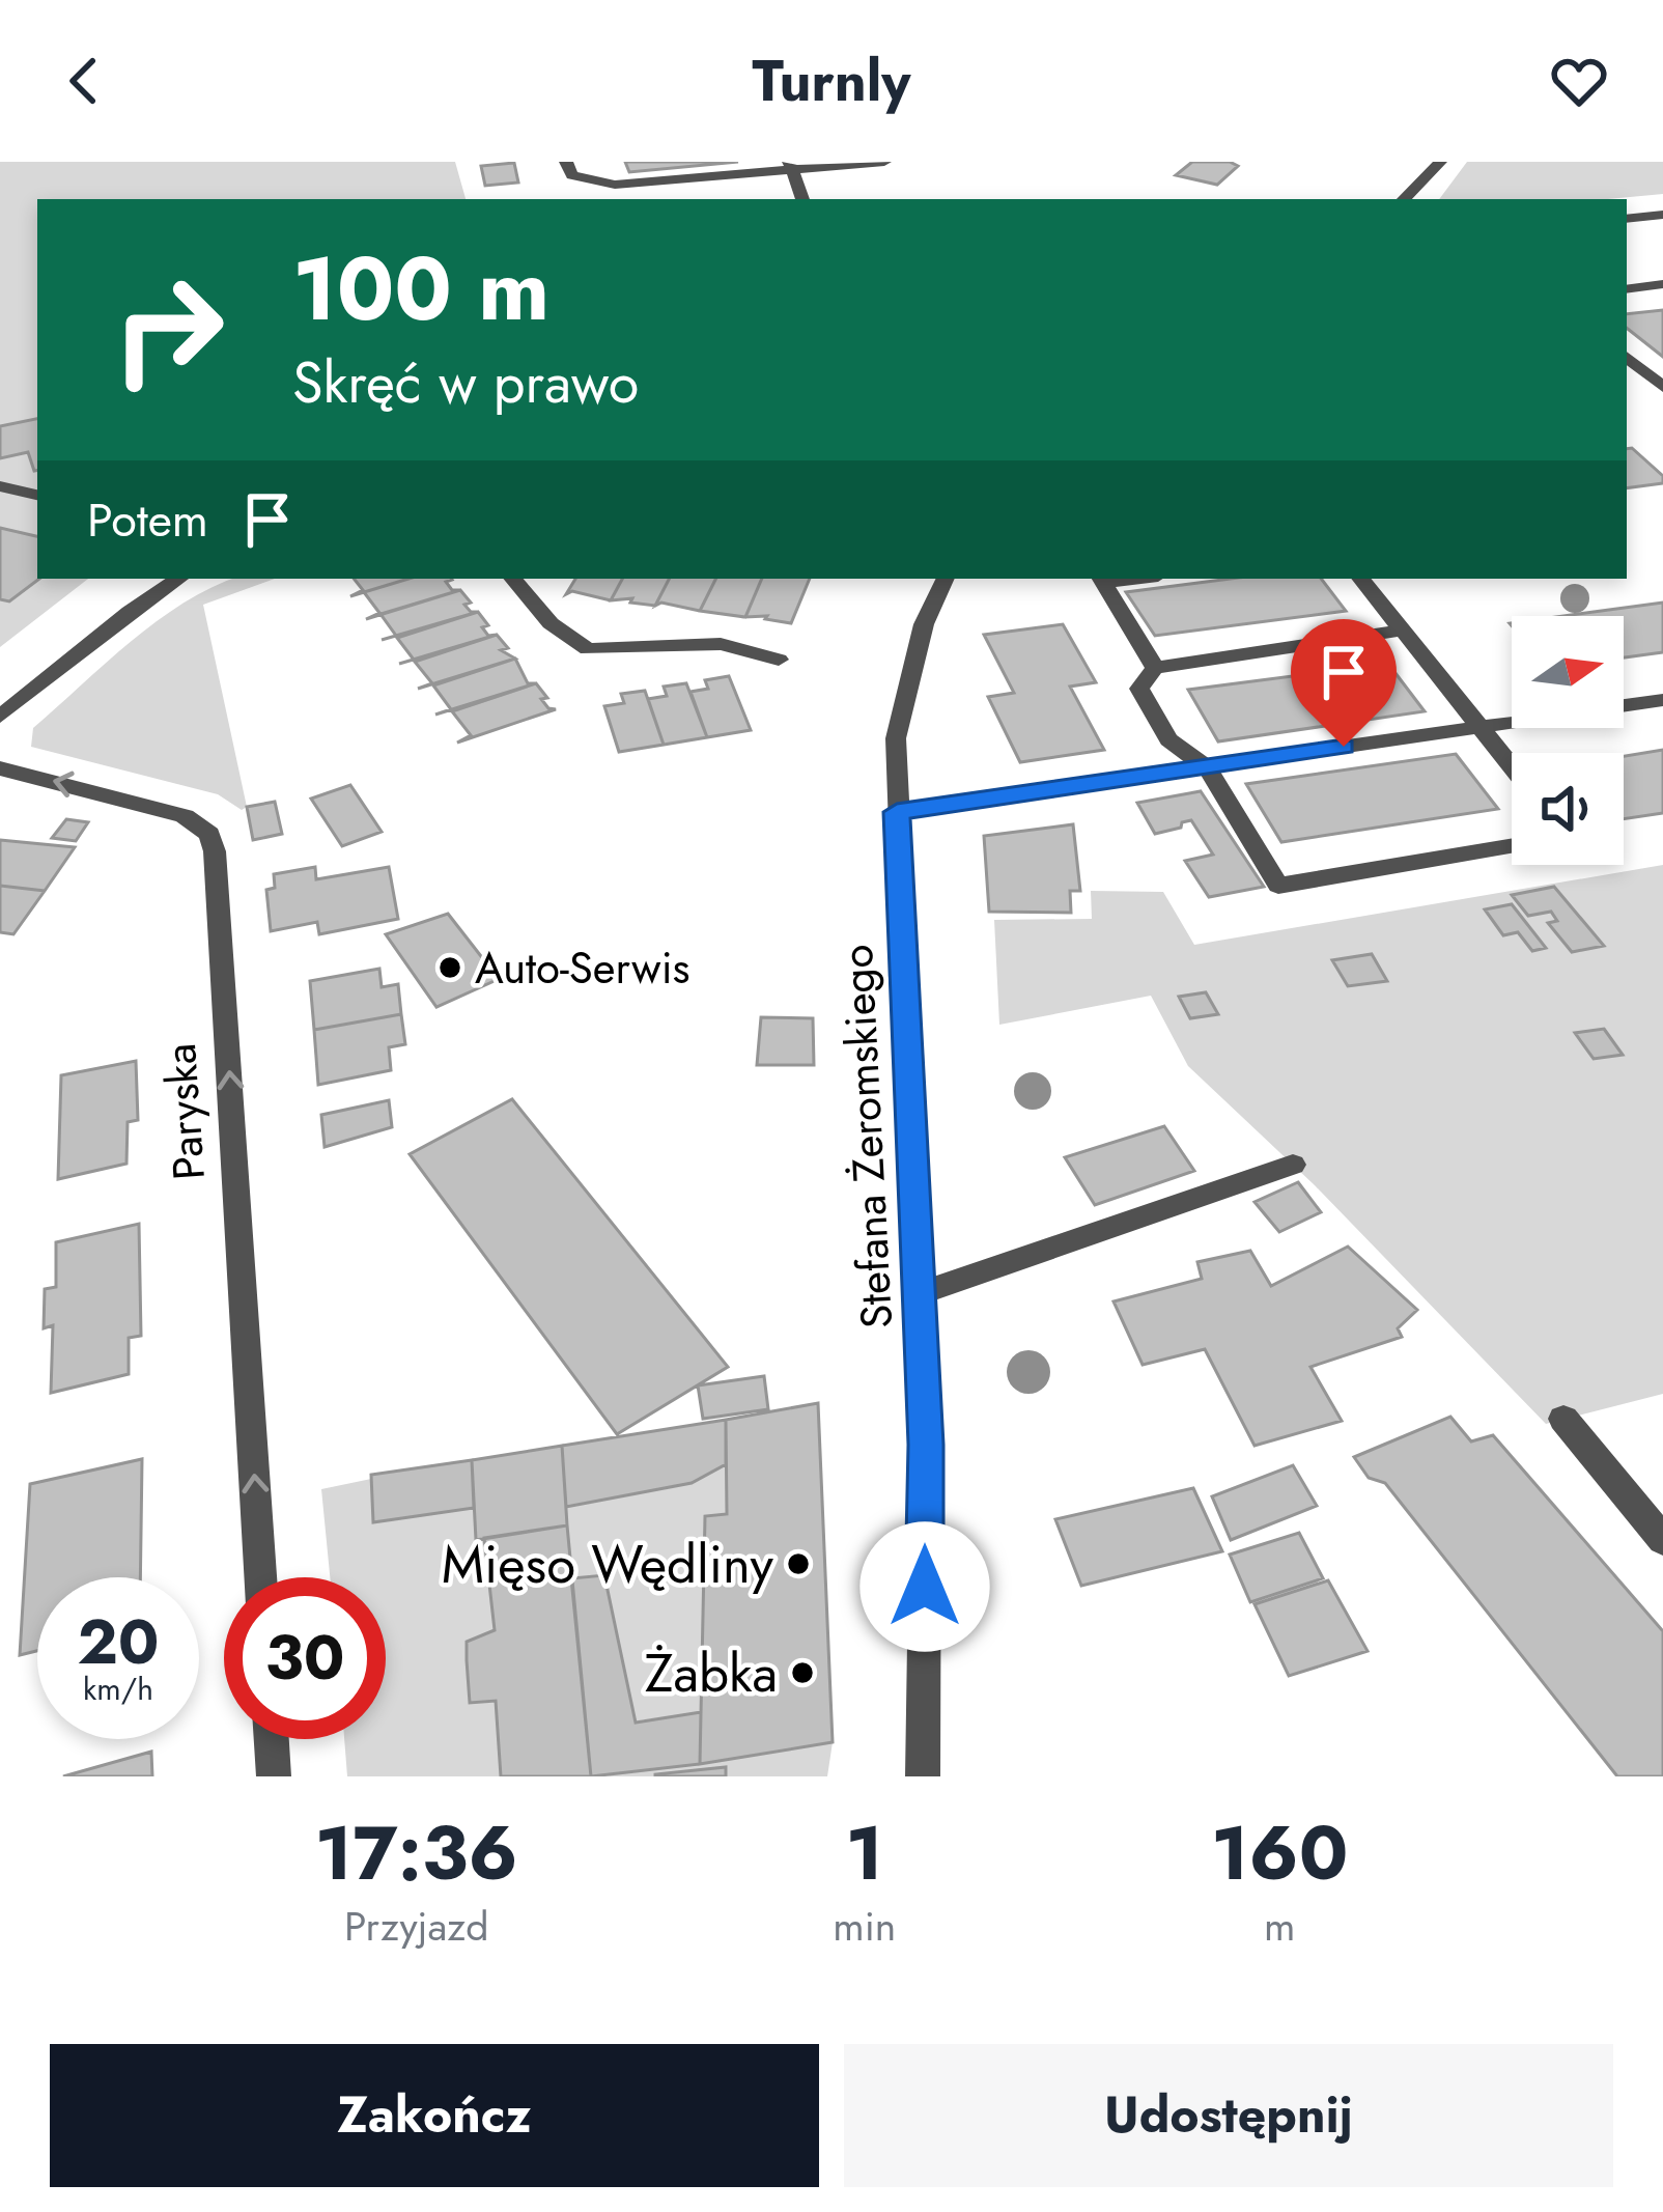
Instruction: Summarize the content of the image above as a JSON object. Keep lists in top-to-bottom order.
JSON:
{
  "streets": {
    "street": ["Paryska", "Stefana Żeromskiego"]
  },
  "one_way": ["Paryska"],
  "places": ["Auto-Serwis", "Mięso Wędliny", "Żabka"],
  "north": "right",
  "page": {
    "header": "Turnly",
    "turn": ["100 m", "Skręć w prawo"],
    "then": "Potem",
    "speed": "20 km/h",
    "limit": "30",
    "eta": [
      "17:36",
      "Przyjazd",
      "1",
      "min",
      "160",
      "m"
    ],
    "buttons": ["Zakończ", "Udostępnij"]
  }
}
